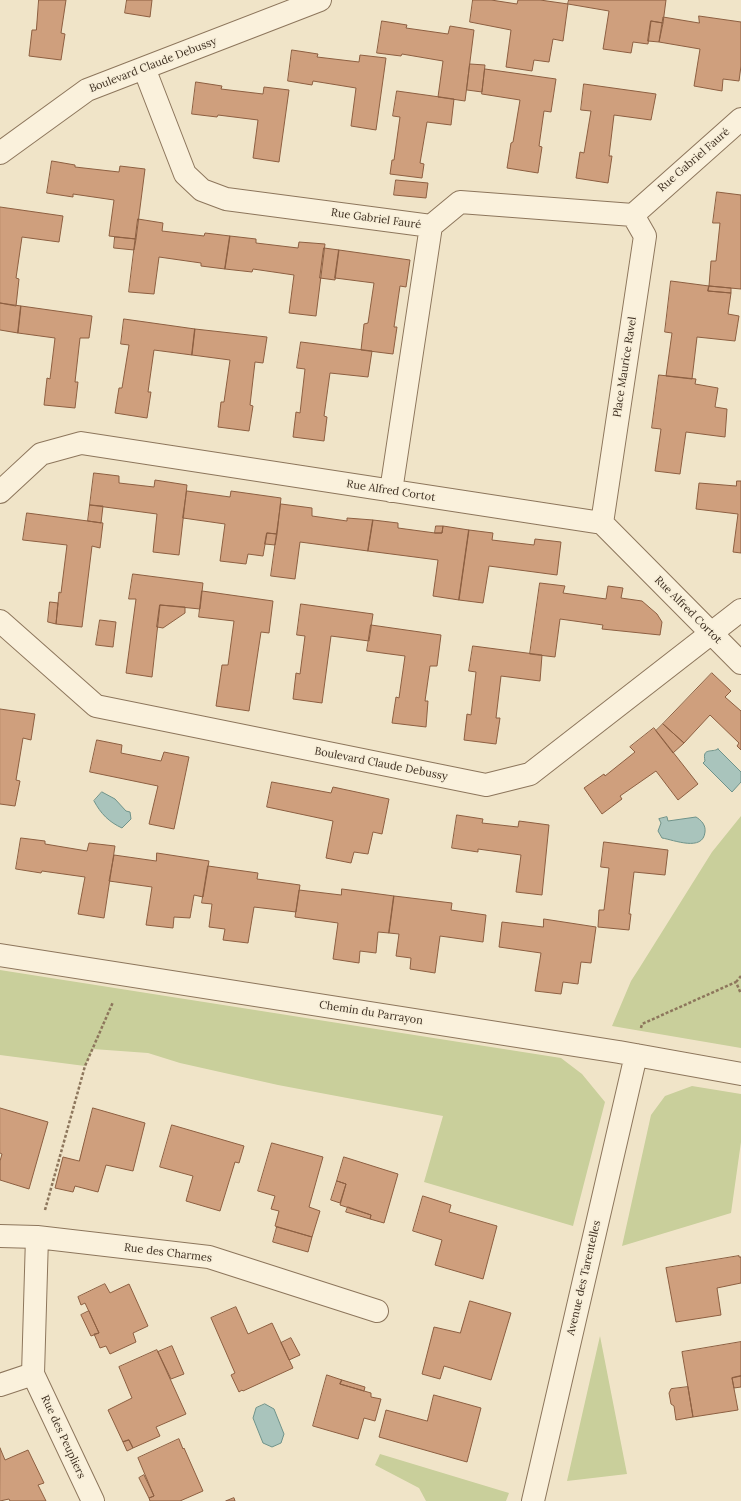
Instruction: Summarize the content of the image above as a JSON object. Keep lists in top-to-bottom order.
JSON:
{
  "streets": {
    "street": [
      "Boulevard Claude Debussy",
      "Rue Gabriel Fauré",
      "Place Maurice Ravel",
      "Rue Alfred Cortot",
      "Chemin du Parrayon",
      "Rue des Charmes",
      "Avenue des Tarentelles",
      "Rue des Peupliers"
    ]
  },
  "crossings": [
    ["Boulevard Claude Debussy", "Rue Gabriel Fauré"],
    ["Boulevard Claude Debussy", "Rue Alfred Cortot"],
    ["Rue Gabriel Fauré", "Place Maurice Ravel"],
    ["Place Maurice Ravel", "Rue Alfred Cortot"],
    ["Chemin du Parrayon", "Avenue des Tarentelles"],
    ["Rue des Charmes", "Rue des Peupliers"]
  ]
}
